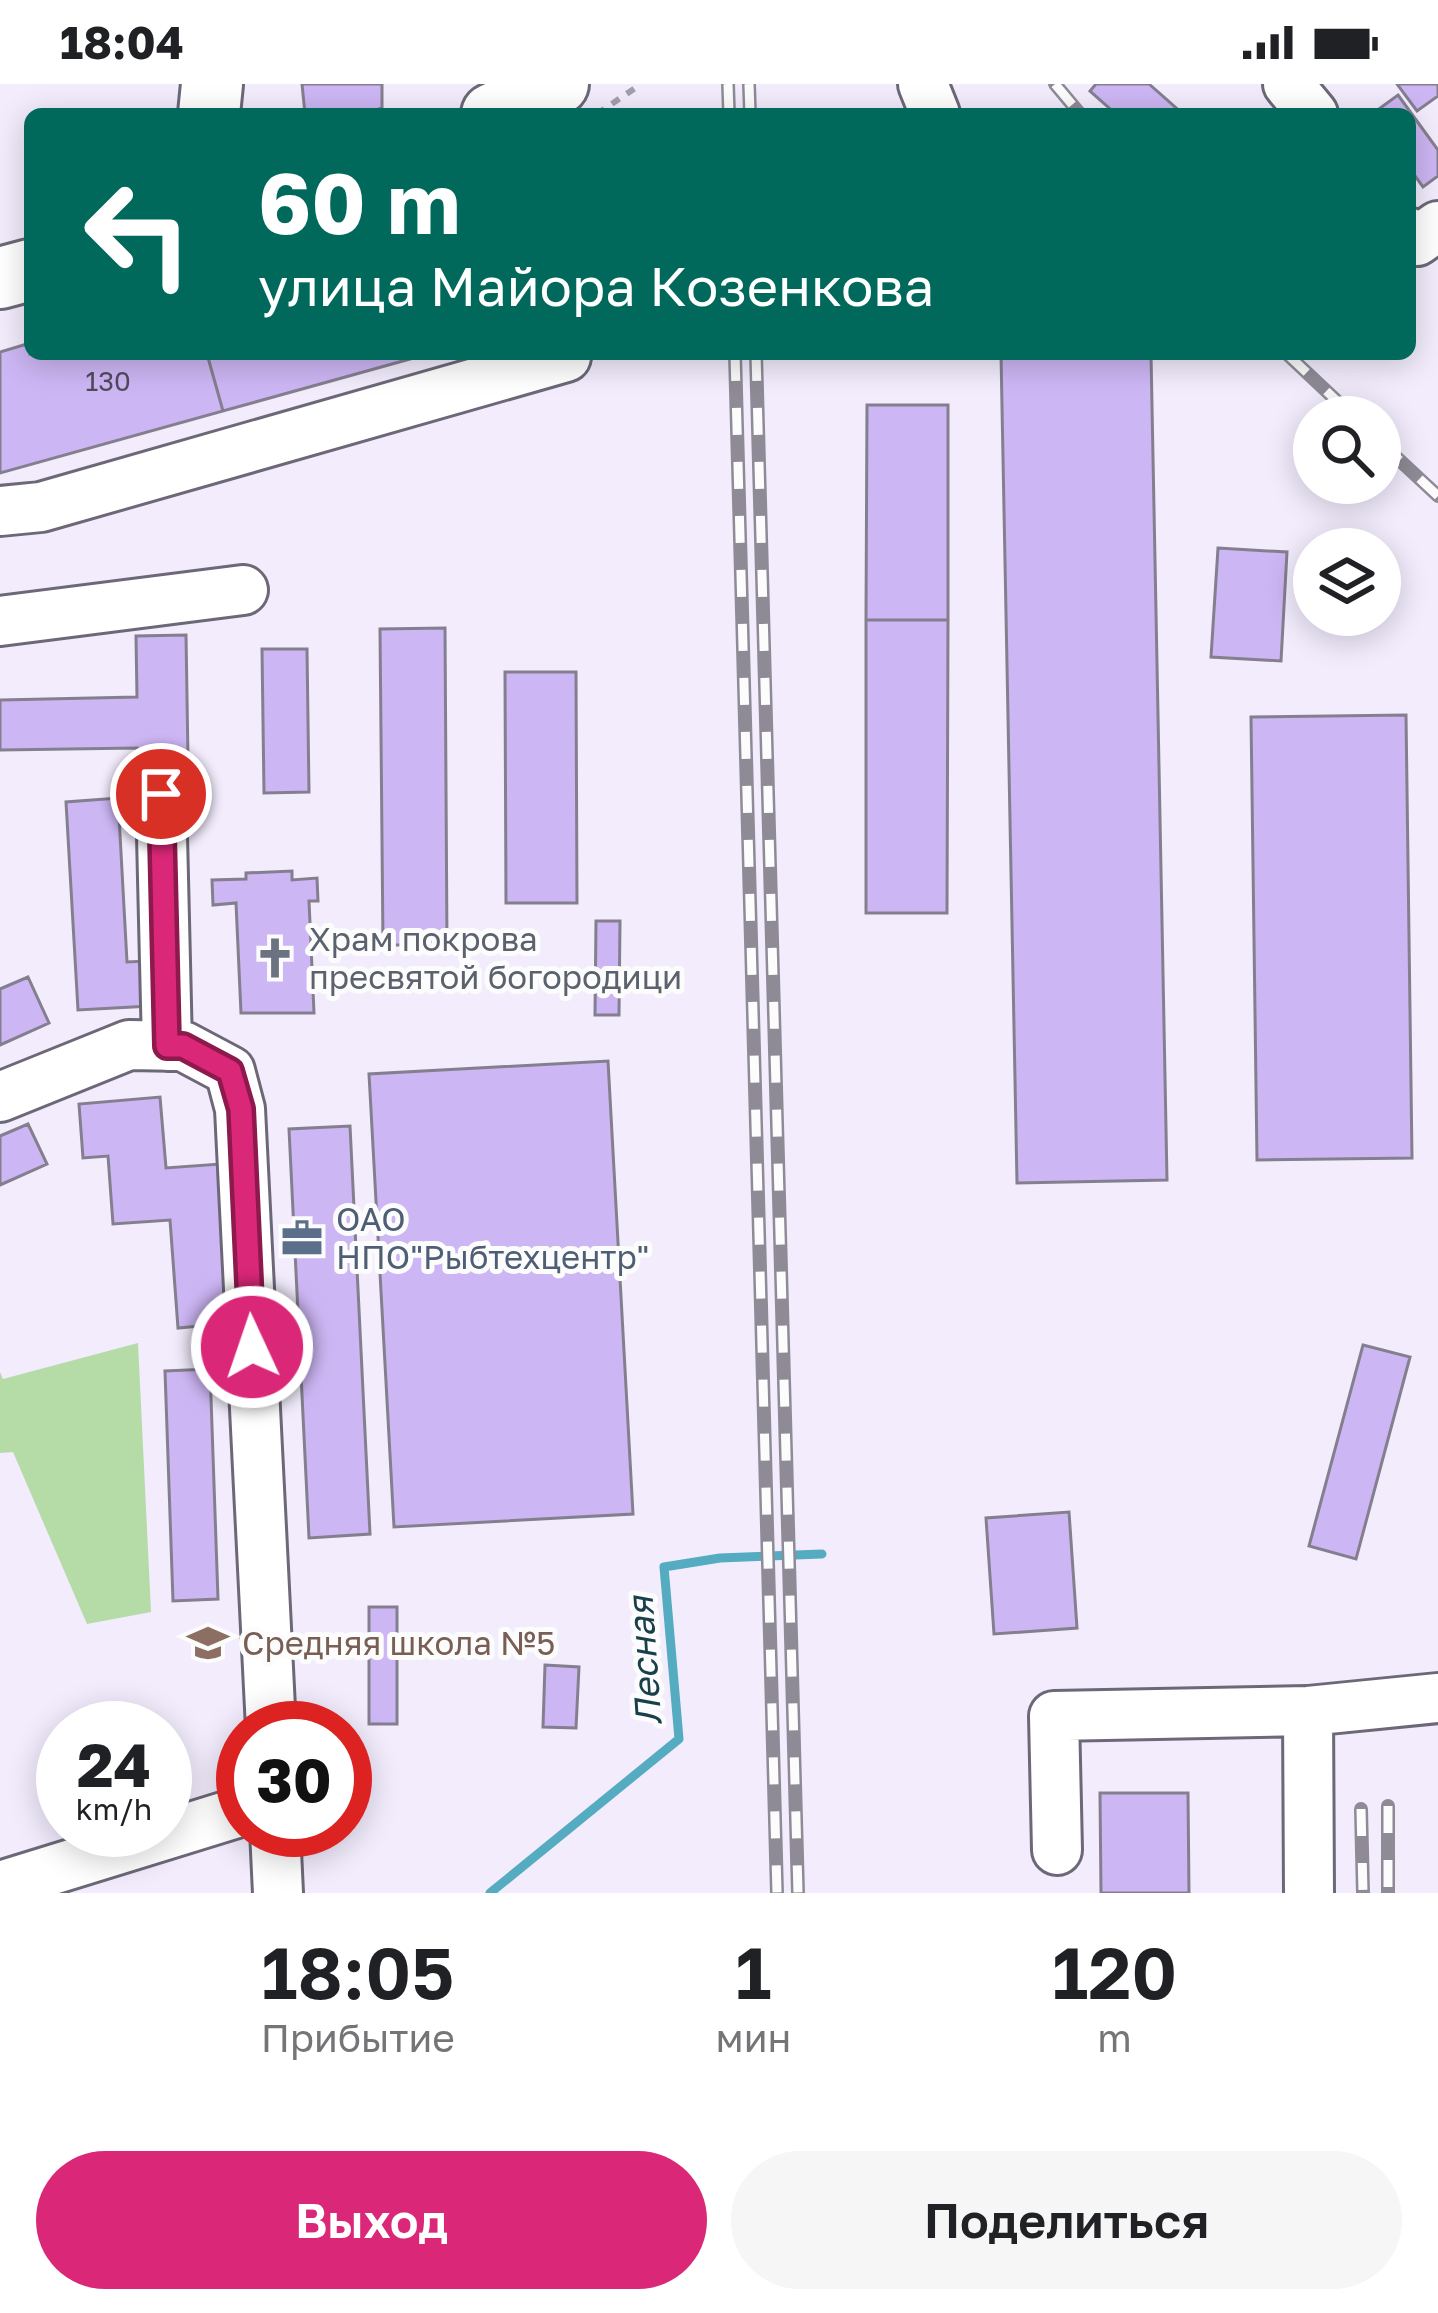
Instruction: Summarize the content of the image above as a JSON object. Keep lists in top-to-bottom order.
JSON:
{
  "water": ["Лесная"],
  "places": {
    "church": ["Храм покрова пресвятой богородици"],
    "office": ["ОАО НПО\"Рыбтехцентр\""],
    "school or university": ["Средняя школа №5"]
  },
  "house_numbers": ["130"],
  "page": {
    "status": "18:04",
    "turn": ["60 m", "улица Майора Козенкова"],
    "speed": "24 km/h",
    "limit": "30",
    "eta": [
      "18:05",
      "Прибытие",
      "1",
      "мин",
      "120",
      "m"
    ],
    "buttons": ["Выход", "Поделиться"]
  }
}
